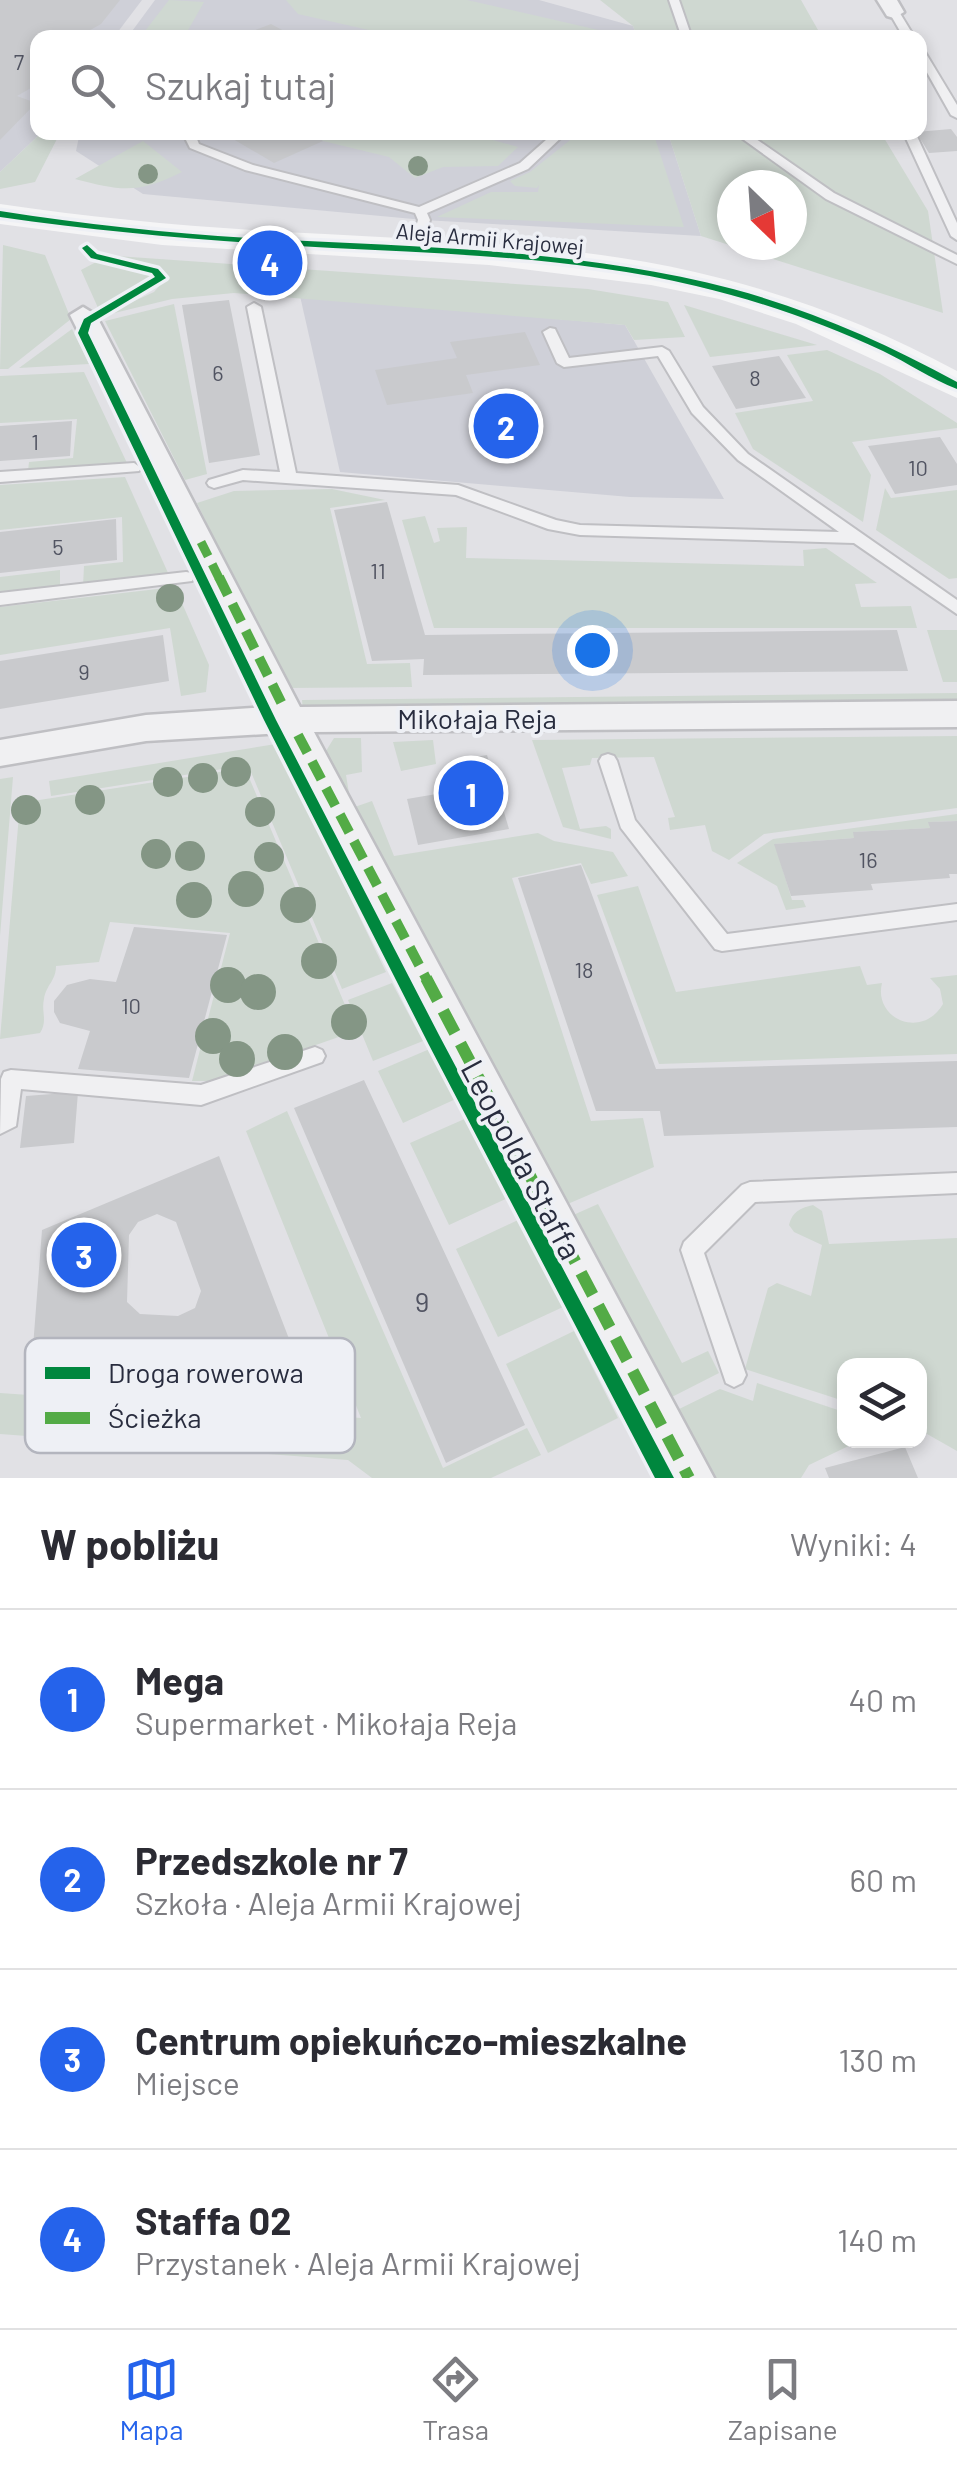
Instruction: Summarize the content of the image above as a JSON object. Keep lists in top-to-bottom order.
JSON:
{
  "streets": {
    "street": ["Aleja Armii Krajowej", "Mikołaja Reja", "Leopolda Staffa"]
  },
  "house_numbers": [
    "7",
    "6",
    "8",
    "1",
    "10",
    "5",
    "11",
    "9",
    "16",
    "18",
    "10",
    "9"
  ],
  "legend": ["Droga rowerowa", "Ścieżka"],
  "north": "bottom right",
  "page": {
    "search": "Szukaj tutaj",
    "pins": [
      "4",
      "2",
      "1",
      "3"
    ],
    "heading": ["W pobliżu", "Wyniki: 4"],
    "list": [
      {
        "mark": "1",
        "name": "Mega",
        "note": "Supermarket · Mikołaja Reja",
        "value": "40 m"
      },
      {
        "mark": "2",
        "name": "Przedszkole nr 7",
        "note": "Szkoła · Aleja Armii Krajowej",
        "value": "60 m"
      },
      {
        "mark": "3",
        "name": "Centrum opiekuńczo-mieszkalne",
        "note": "Miejsce",
        "value": "130 m"
      },
      {
        "mark": "4",
        "name": "Staffa 02",
        "note": "Przystanek · Aleja Armii Krajowej",
        "value": "140 m"
      }
    ],
    "nav": ["Mapa", "Trasa", "Zapisane"]
  }
}
